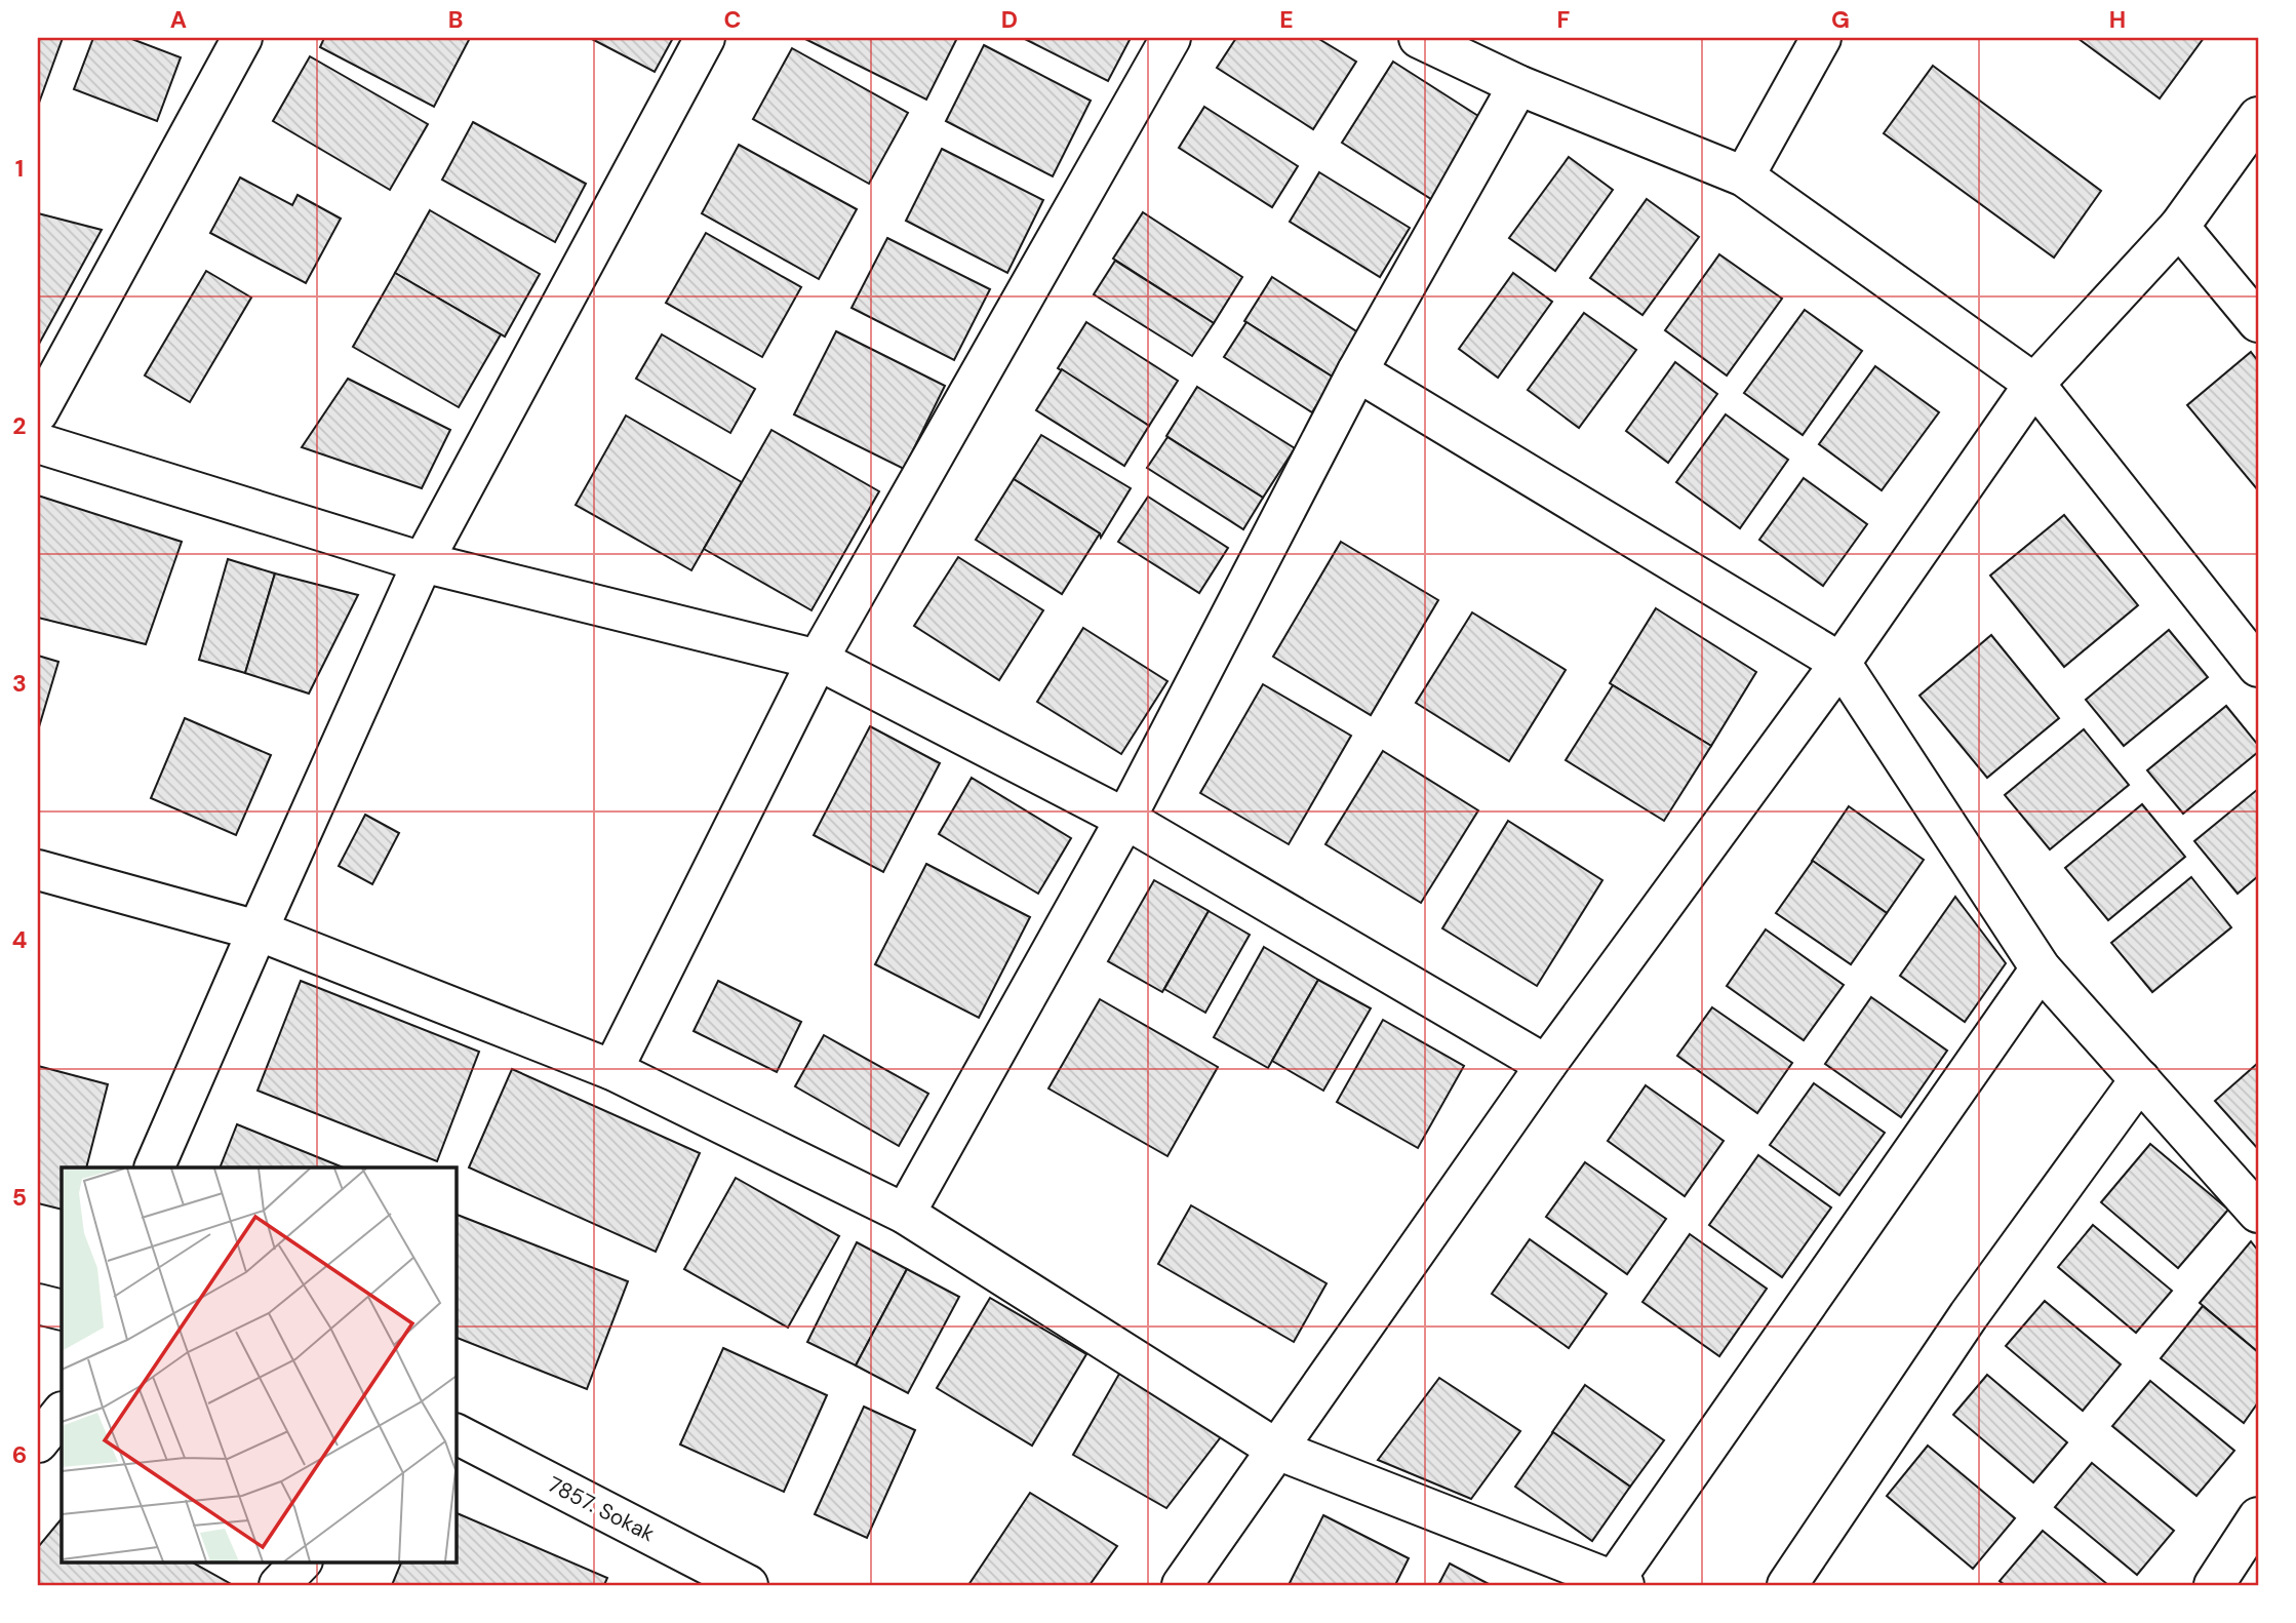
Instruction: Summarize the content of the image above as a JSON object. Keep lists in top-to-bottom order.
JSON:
{
  "streets": {
    "street": ["7857. Sokak"]
  },
  "grid": {
    "columns": [
      "A",
      "B",
      "C",
      "D",
      "E",
      "F",
      "G",
      "H"
    ],
    "rows": [
      "1",
      "2",
      "3",
      "4",
      "5",
      "6"
    ]
  }
}
